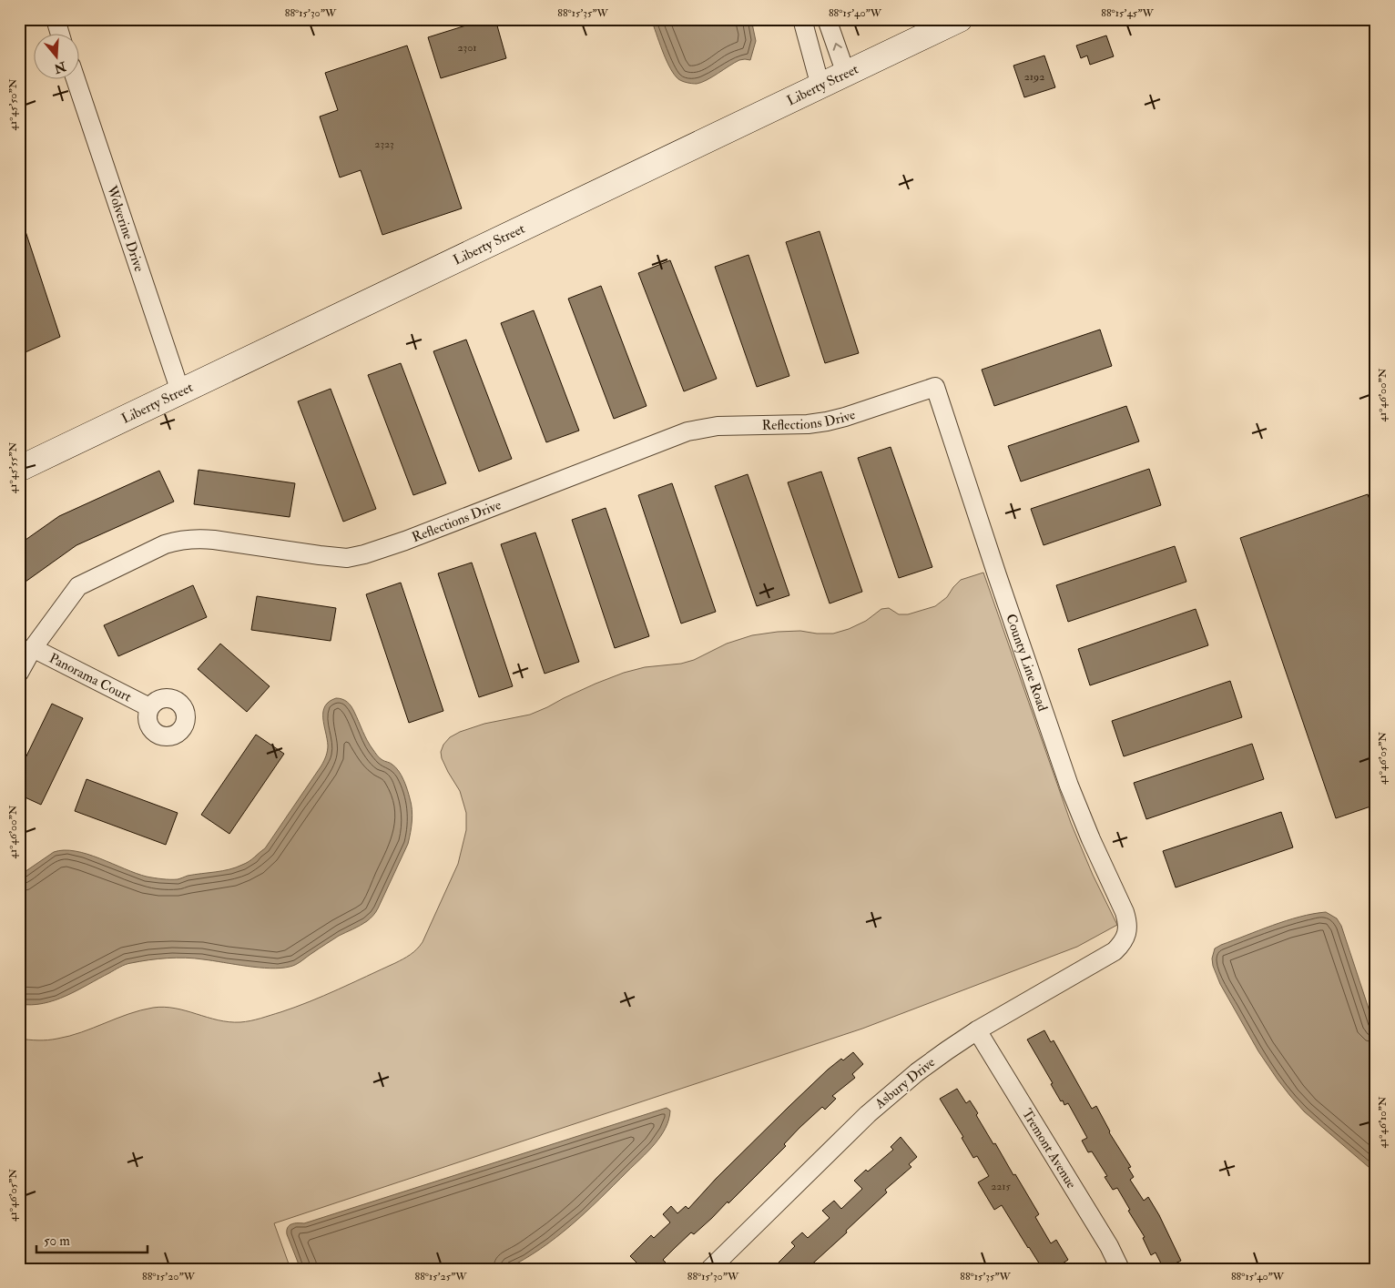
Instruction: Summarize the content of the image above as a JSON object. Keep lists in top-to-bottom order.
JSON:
{
  "streets": {
    "street": [
      "Liberty Street",
      "Wolverine Drive",
      "Reflections Drive",
      "County Line Road",
      "Panorama Court",
      "Asbury Drive",
      "Tremont Avenue"
    ]
  },
  "crossings": [
    ["Liberty Street", "Wolverine Drive"],
    ["Reflections Drive", "County Line Road"],
    ["Reflections Drive", "Panorama Court"],
    ["County Line Road", "Asbury Drive"],
    ["Asbury Drive", "Tremont Avenue"]
  ],
  "house_numbers": [
    "2301",
    "2192",
    "2323",
    "2215"
  ],
  "scale_bar": "50 m",
  "north": "bottom",
  "coordinates": [
    "88°15'30\"W",
    "88°15'35\"W",
    "88°15'40\"W",
    "88°15'45\"W",
    "41°45'50\"N",
    "41°46'00\"N",
    "41°45'55\"N",
    "41°46'05\"N",
    "41°46'10\"N",
    "88°15'20\"W",
    "88°15'25\"W"
  ]
}
